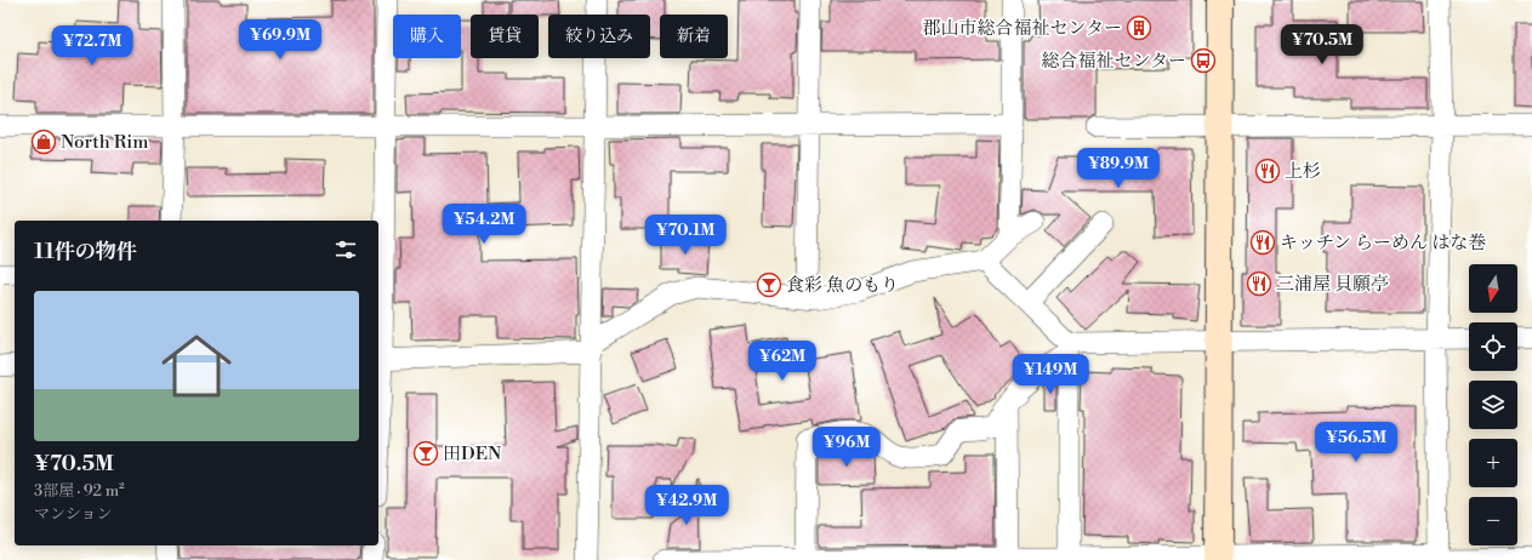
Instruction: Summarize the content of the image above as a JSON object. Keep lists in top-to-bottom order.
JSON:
{
  "places": {
    "building": ["郡山市総合福祉センター"],
    "bus stop": ["総合福祉センター"],
    "shop": ["North Rim"],
    "restaurant": ["上杉", "キッチン らーめん はな巻", "三浦屋 貝願亭"],
    "bar": ["食彩 魚のもり", "田DEN"]
  },
  "north": "bottom",
  "page": {
    "chip": [
      "購入",
      "賃貸",
      "絞り込み",
      "新着"
    ],
    "price": [
      "¥69.9M",
      "¥70.5M",
      "¥72.7M",
      "¥89.9M",
      "¥54.2M",
      "¥70.1M",
      "¥62M",
      "¥149M",
      "¥56.5M",
      "¥96M",
      "¥42.9M"
    ],
    "heading": "11件の物件",
    "map_buttons": ["+", "−"],
    "list": [
      {
        "name": "¥70.5M",
        "note": "3部屋 · 92 m² · マンション"
      }
    ]
  }
}
